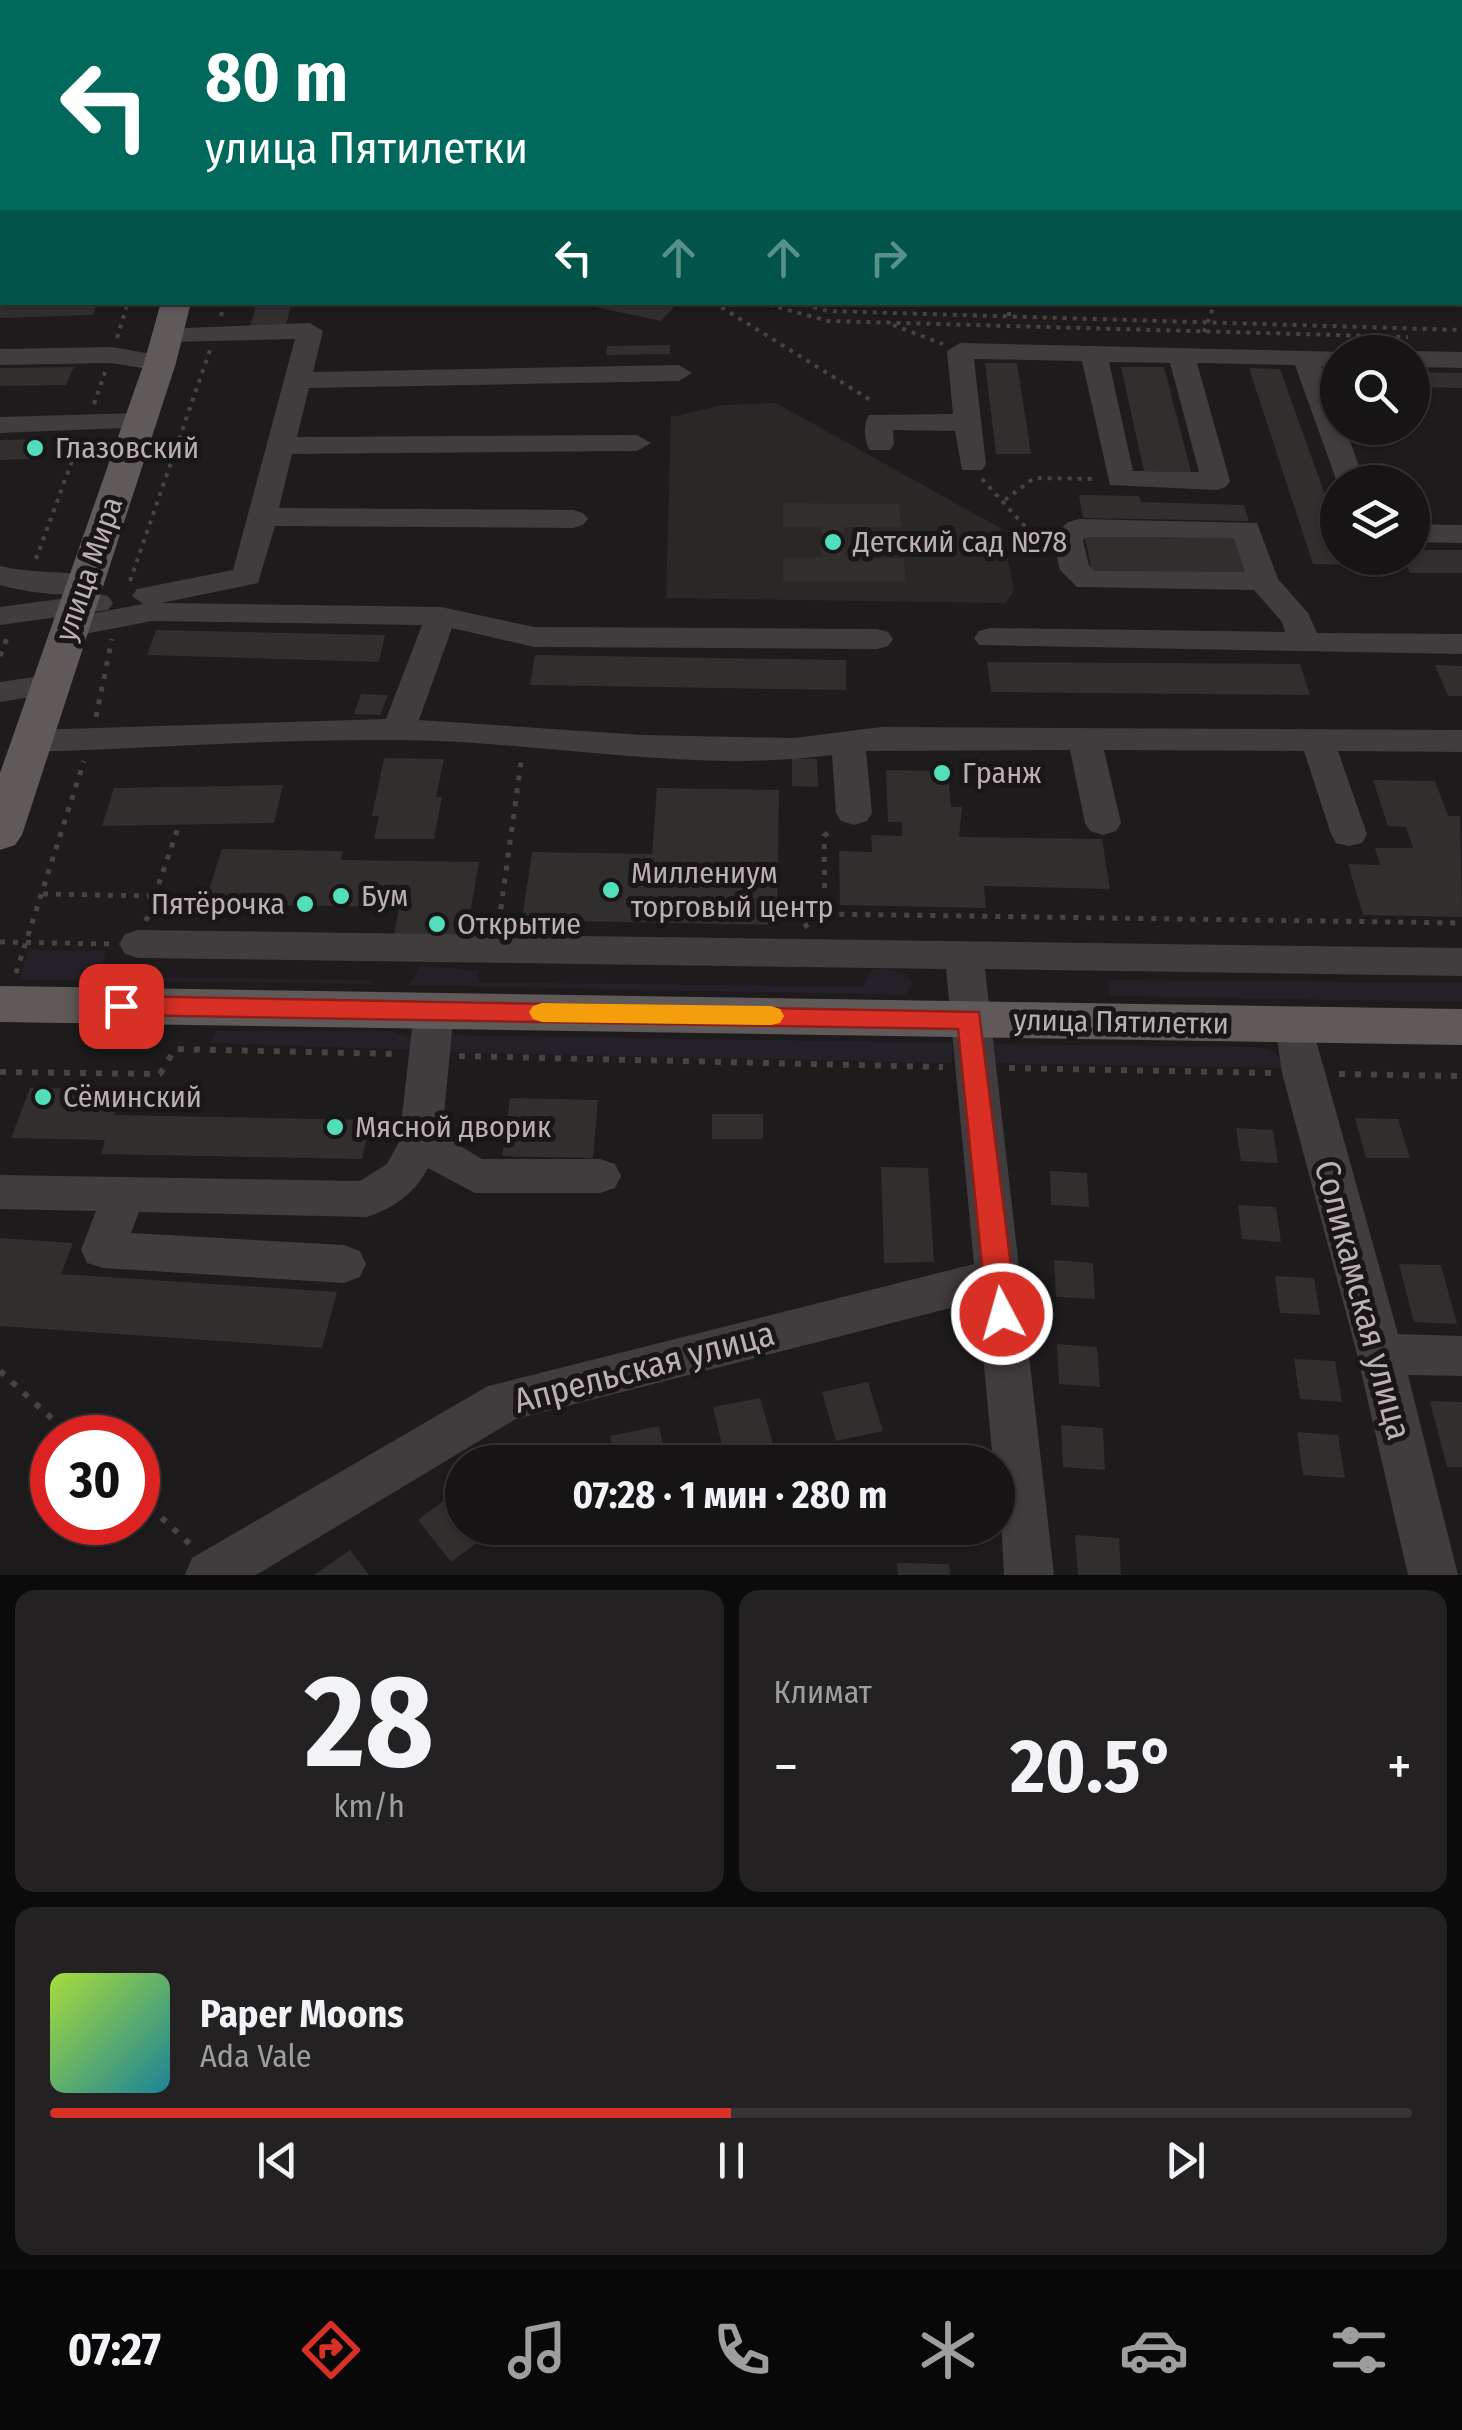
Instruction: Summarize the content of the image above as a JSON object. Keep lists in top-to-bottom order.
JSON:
{
  "streets": {
    "main road": ["улица Мира", "улица Пятилетки"],
    "street": ["Соликамская улица", "Апрельская улица"]
  },
  "crossings": [
    ["улица Пятилетки", "Соликамская улица"]
  ],
  "places": [
    "Глазовский",
    "Детский сад №78",
    "Гранж",
    "Миллениум торговый центр",
    "Бум",
    "Пятёрочка",
    "Открытие",
    "Сёминский",
    "Мясной дворик"
  ],
  "page": {
    "turn": ["80 m", "улица Пятилетки"],
    "limit": "30",
    "trip": "07:28 · 1 мин · 280 m",
    "tile": [
      ["28", "km/h"],
      "Климат"
    ],
    "heat": ["−", "20.5°", "+"],
    "song": ["Paper Moons", "Ada Vale"],
    "tabs": "07:27"
  }
}
